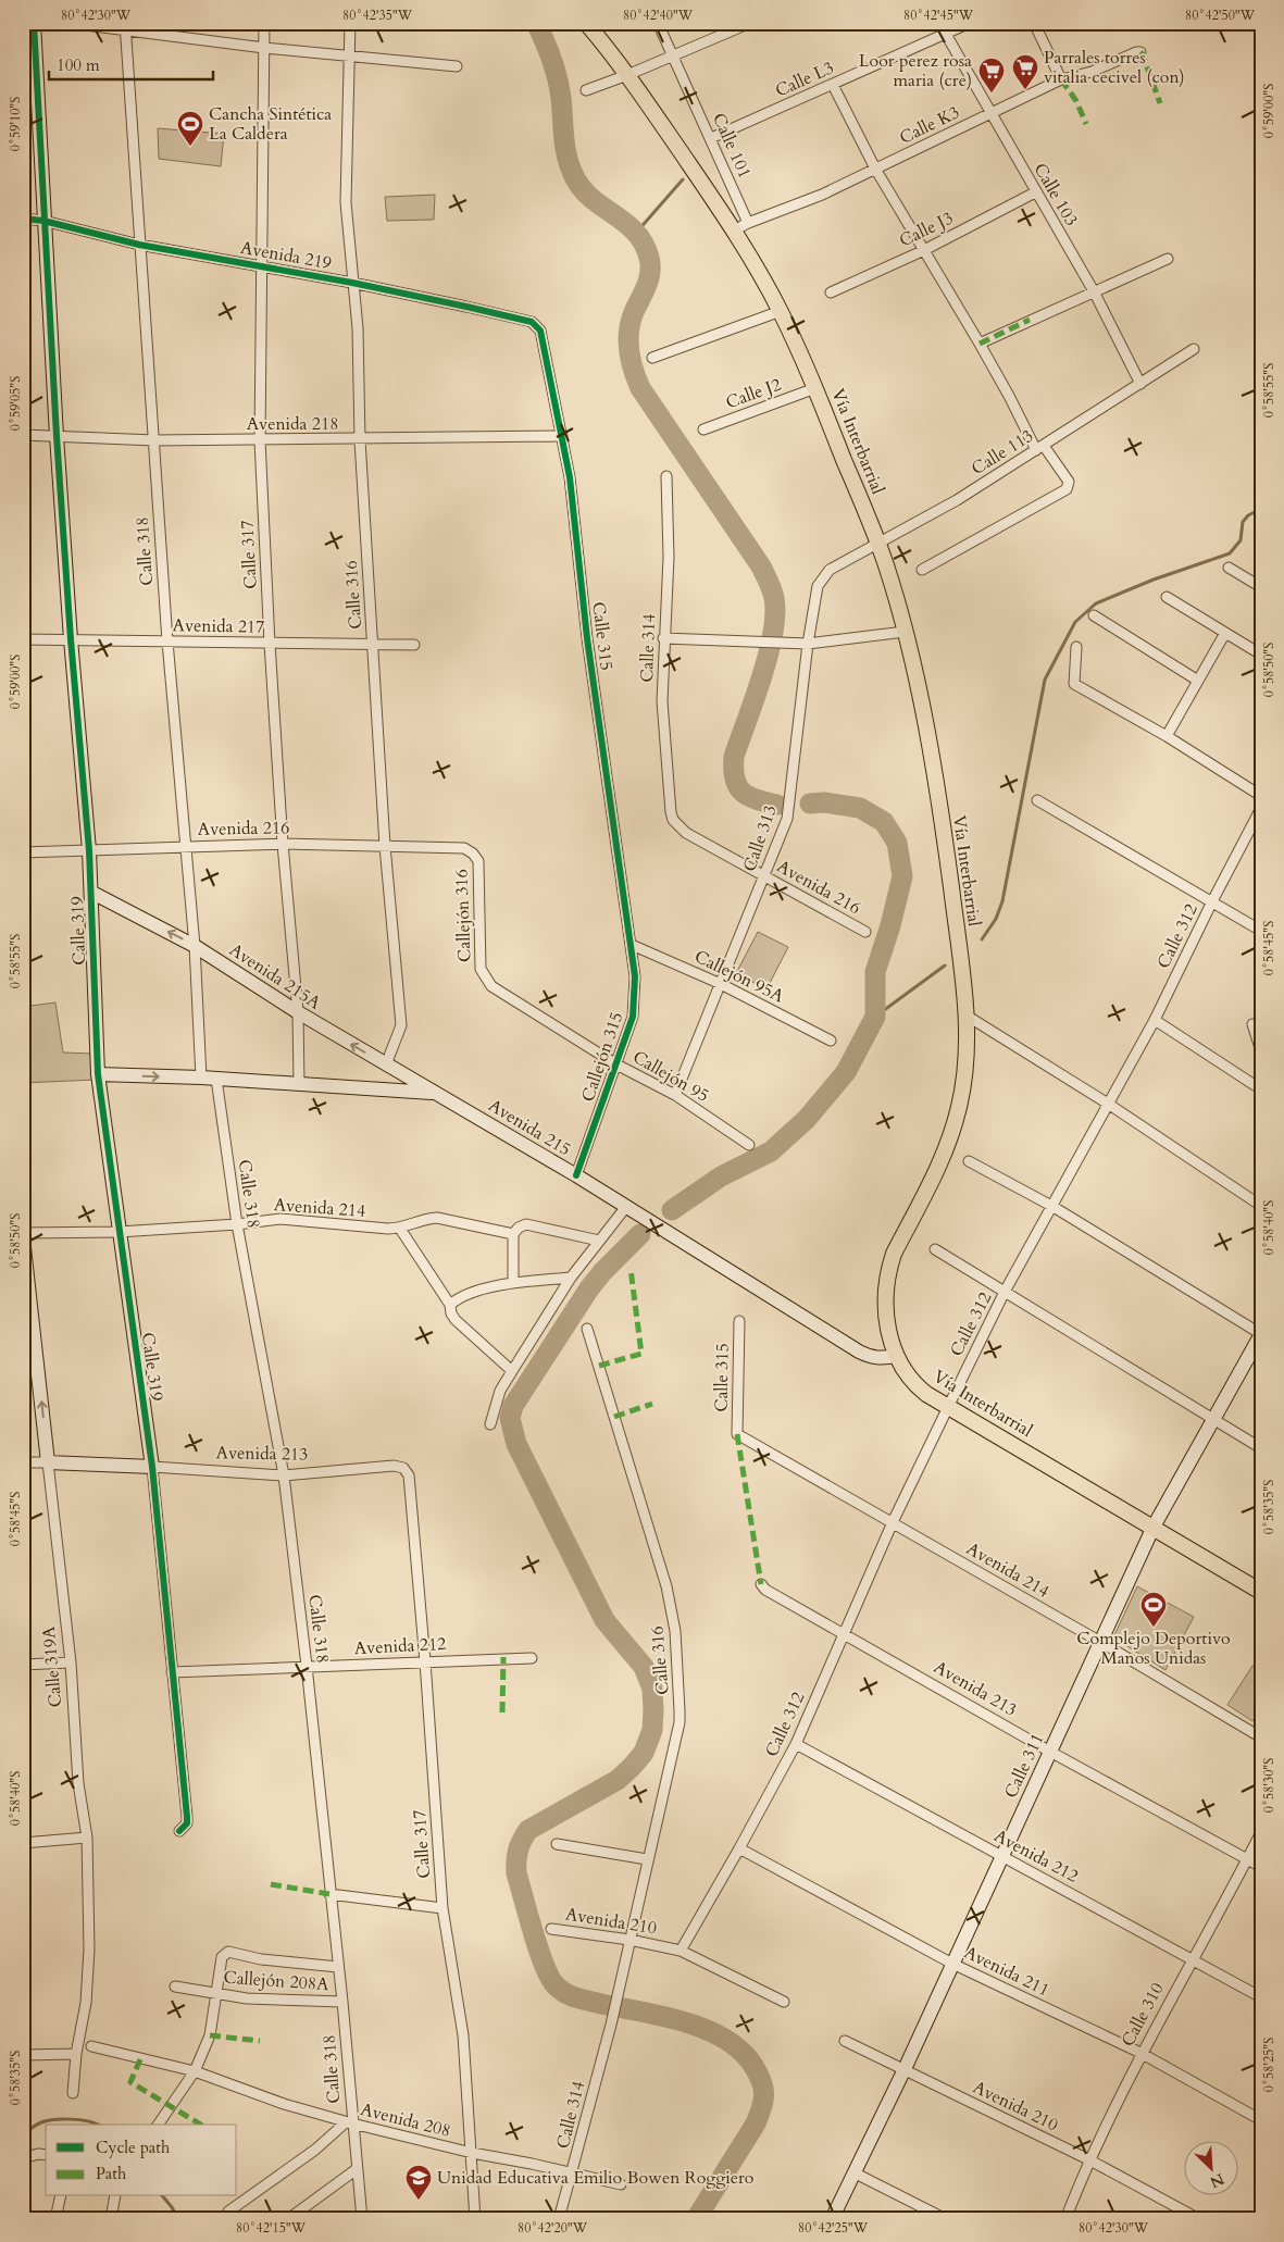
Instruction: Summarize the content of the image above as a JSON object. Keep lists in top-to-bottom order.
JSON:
{
  "streets": {
    "main road": ["Vía Interbarrial"],
    "street": [
      "Calle L3",
      "Calle K3",
      "Calle 101",
      "Calle 103",
      "Calle J3",
      "Avenida 219",
      "Calle J2",
      "Avenida 218",
      "Calle 113",
      "Calle 318",
      "Calle 317",
      "Calle 316",
      "Avenida 217",
      "Calle 315",
      "Calle 314",
      "Avenida 216",
      "Calle 313",
      "Callejón 316",
      "Calle 319",
      "Calle 312",
      "Avenida 215A",
      "Callejón 95A",
      "Callejón 315",
      "Callejón 95",
      "Avenida 215",
      "Avenida 214",
      "Avenida 213",
      "Avenida 212",
      "Calle 319A",
      "Calle 311",
      "Avenida 210",
      "Avenida 211",
      "Callejón 208A",
      "Calle 310",
      "Avenida 208"
    ]
  },
  "crossings": [
    ["Calle L3", "Calle 101"],
    ["Calle L3", "Calle 103"],
    ["Calle K3", "Calle 101"],
    ["Calle K3", "Calle 103"],
    ["Calle K3", "Vía Interbarrial"],
    ["Calle 103", "Calle J3"],
    ["Calle 103", "Calle 113"],
    ["Avenida 219", "Calle 318"],
    ["Avenida 219", "Calle 317"],
    ["Avenida 219", "Calle 316"],
    ["Avenida 219", "Calle 315"],
    ["Avenida 219", "Calle 319"],
    ["Calle J2", "Vía Interbarrial"],
    ["Avenida 218", "Calle 318"],
    ["Avenida 218", "Calle 317"],
    ["Avenida 218", "Calle 316"],
    ["Avenida 218", "Calle 315"],
    ["Avenida 218", "Calle 319"],
    ["Vía Interbarrial", "Calle 113"],
    ["Vía Interbarrial", "Calle 313"],
    ["Vía Interbarrial", "Calle 312"],
    ["Vía Interbarrial", "Avenida 215"],
    ["Vía Interbarrial", "Calle 311"],
    ["Calle 113", "Calle 313"],
    ["Calle 318", "Avenida 217"],
    ["Calle 318", "Avenida 216"],
    ["Calle 318", "Avenida 215A"],
    ["Calle 318", "Avenida 215"],
    ["Calle 318", "Avenida 214"],
    ["Calle 318", "Avenida 213"],
    ["Calle 318", "Avenida 212"],
    ["Calle 318", "Callejón 208A"],
    ["Calle 318", "Avenida 208"],
    ["Calle 317", "Avenida 217"],
    ["Calle 317", "Avenida 216"],
    ["Calle 317", "Avenida 215A"],
    ["Calle 317", "Avenida 215"],
    ["Calle 317", "Avenida 213"],
    ["Calle 317", "Avenida 212"],
    ["Calle 317", "Avenida 208"],
    ["Calle 316", "Avenida 217"],
    ["Calle 316", "Calle 314"],
    ["Calle 316", "Avenida 216"],
    ["Calle 316", "Avenida 215A"],
    ["Calle 316", "Avenida 210"],
    ["Avenida 217", "Calle 319"],
    ["Calle 315", "Callejón 95A"],
    ["Calle 315", "Callejón 315"],
    ["Calle 315", "Avenida 214"],
    ["Calle 314", "Avenida 216"],
    ["Calle 314", "Avenida 208"],
    ["Avenida 216", "Calle 313"],
    ["Avenida 216", "Callejón 316"],
    ["Avenida 216", "Calle 319"],
    ["Calle 313", "Callejón 95A"],
    ["Calle 313", "Callejón 95"],
    ["Callejón 316", "Callejón 95"],
    ["Calle 319", "Avenida 215A"],
    ["Calle 319", "Avenida 215"],
    ["Calle 319", "Avenida 214"],
    ["Calle 319", "Avenida 213"],
    ["Calle 319", "Avenida 212"],
    ["Calle 312", "Avenida 214"],
    ["Calle 312", "Avenida 213"],
    ["Calle 312", "Avenida 212"],
    ["Calle 312", "Avenida 210"],
    ["Calle 312", "Avenida 211"],
    ["Avenida 215A", "Avenida 215"],
    ["Callejón 95A", "Callejón 315"],
    ["Callejón 315", "Callejón 95"],
    ["Callejón 315", "Avenida 215"],
    ["Avenida 214", "Calle 311"],
    ["Avenida 213", "Calle 319A"],
    ["Avenida 213", "Calle 311"],
    ["Avenida 213", "Calle 310"],
    ["Avenida 212", "Calle 311"],
    ["Avenida 212", "Calle 310"],
    ["Calle 311", "Avenida 210"],
    ["Calle 311", "Avenida 211"],
    ["Avenida 210", "Calle 310"],
    ["Avenida 211", "Calle 310"]
  ],
  "one_way": ["Avenida 215A"],
  "places": {
    "supermarket": ["Parrales torres vitalia cecivel (con)", "Loor perez rosa maria (cre)"],
    "sports": ["Cancha Sintética La Caldera", "Complejo Deportivo Manos Unidas"],
    "school or university": ["Unidad Educativa Emilio Bowen Roggiero"]
  },
  "legend": ["Cycle path", "Path"],
  "scale_bar": "100 m",
  "north": "bottom right",
  "coordinates": [
    "80°42'30\"W",
    "80°42'35\"W",
    "80°42'40\"W",
    "80°42'45\"W",
    "80°42'50\"W",
    "0°59'00\"S",
    "0°59'10\"S",
    "0°58'55\"S",
    "0°59'05\"S",
    "0°58'50\"S",
    "0°58'45\"S",
    "0°58'40\"S",
    "0°58'35\"S",
    "0°58'30\"S",
    "0°58'25\"S",
    "80°42'15\"W",
    "80°42'20\"W",
    "80°42'25\"W"
  ]
}
